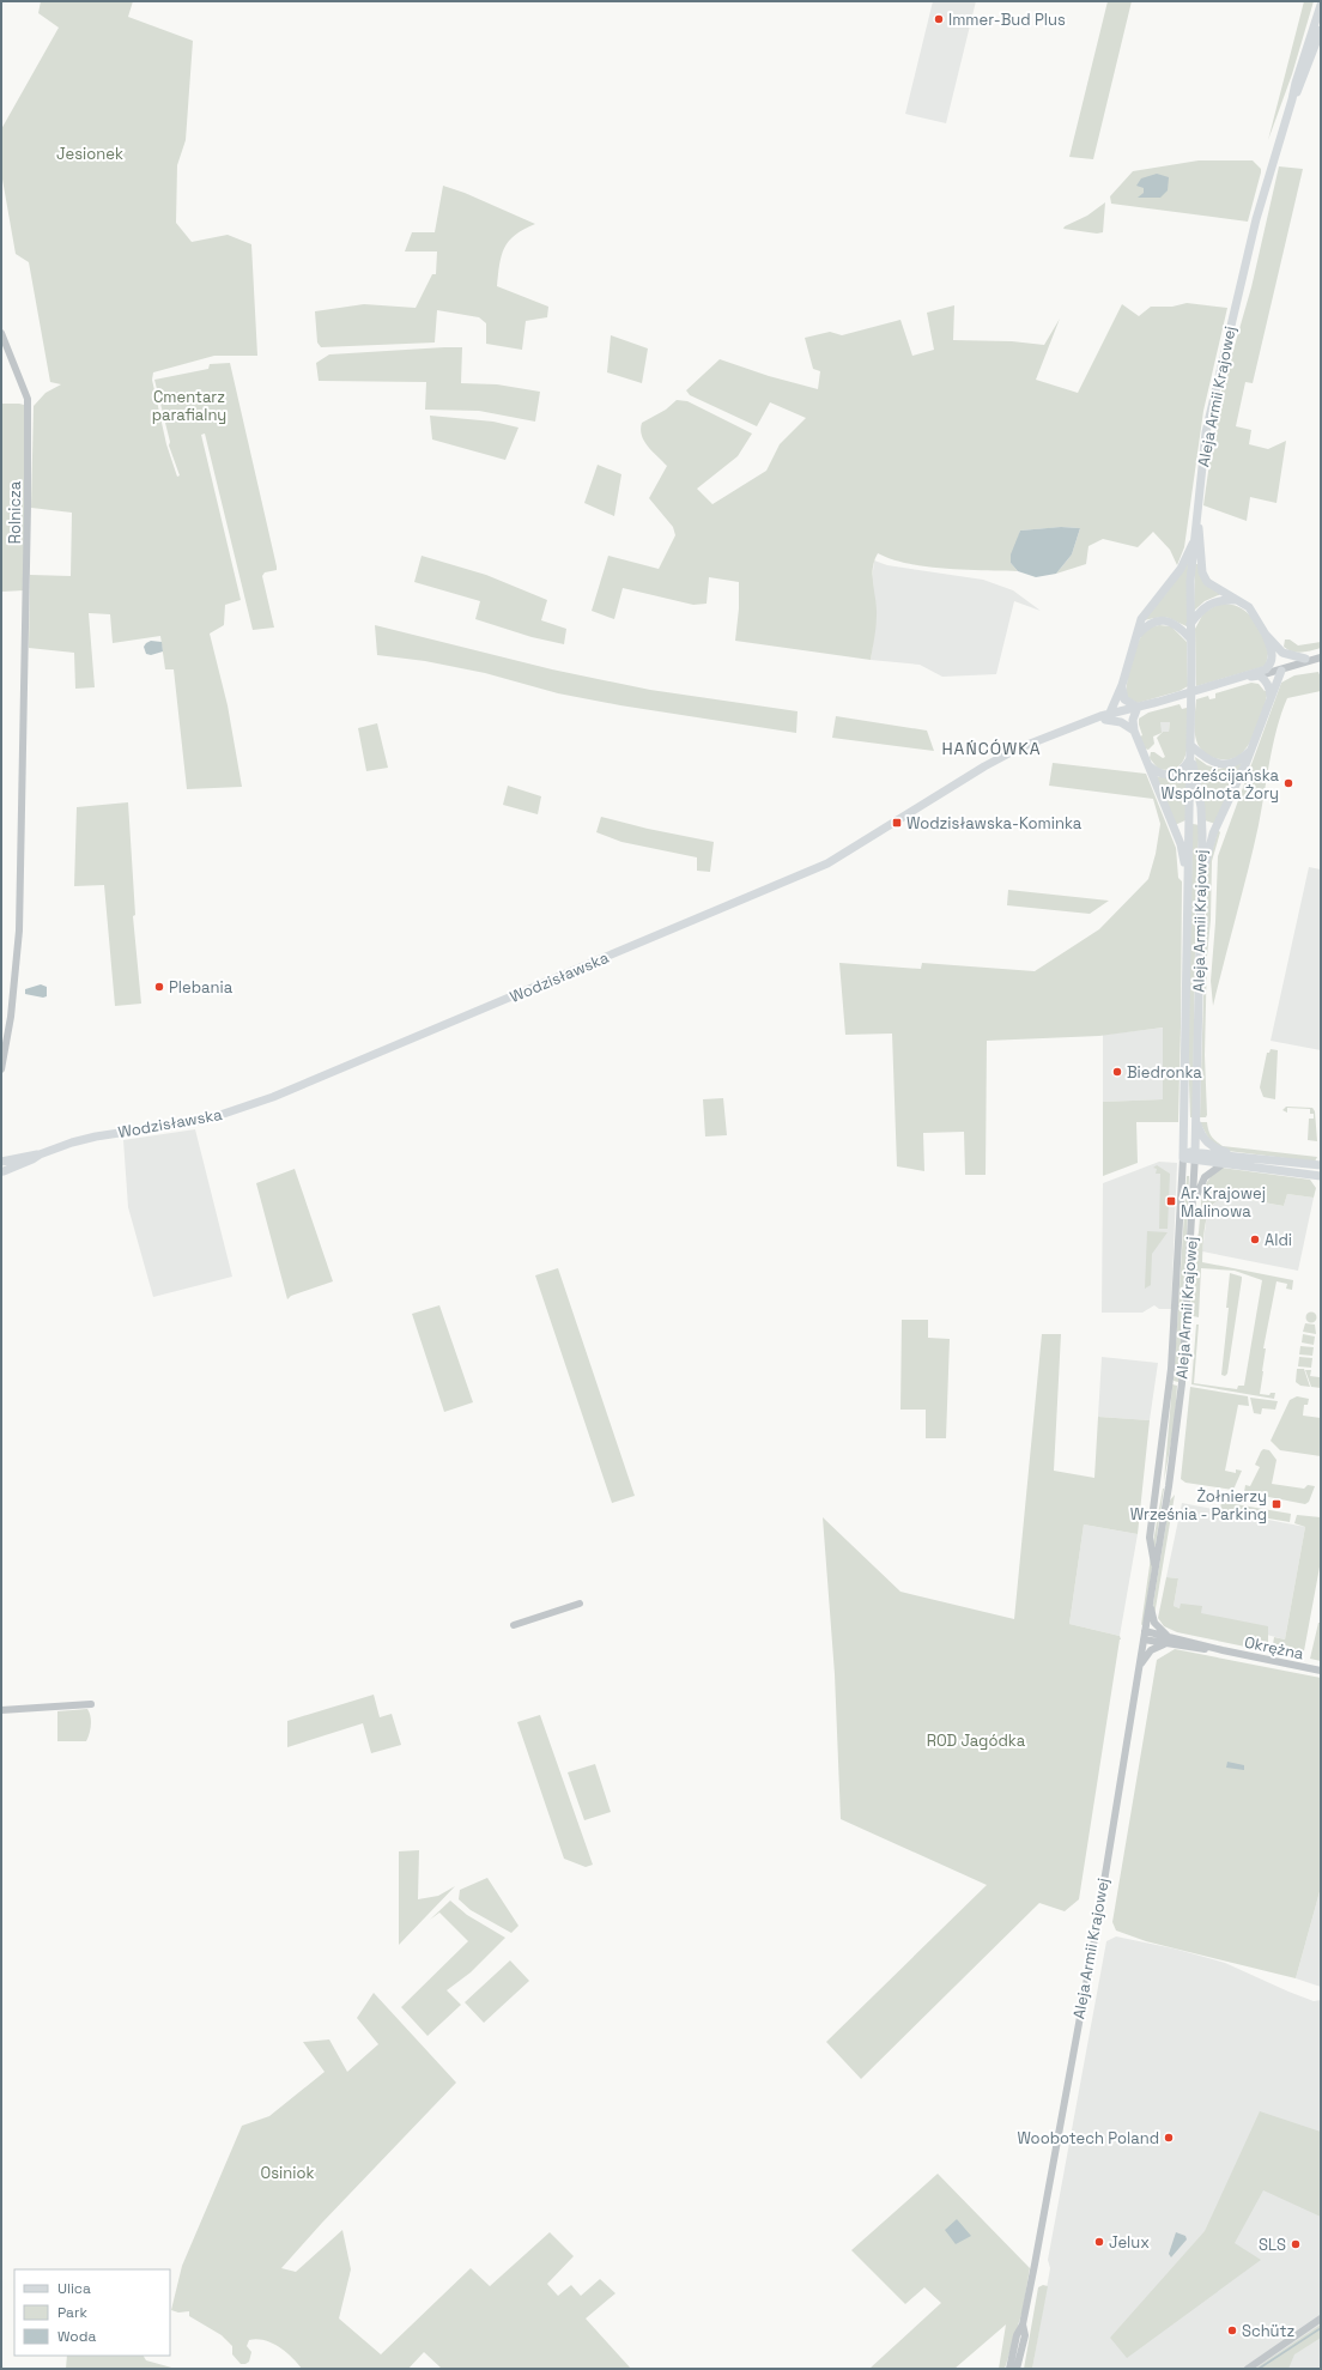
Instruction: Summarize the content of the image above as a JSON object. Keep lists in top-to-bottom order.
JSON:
{
  "streets": {
    "main road": ["Aleja Armii Krajowej", "Wodzisławska"],
    "street": ["Rolnicza", "Okrężna"]
  },
  "crossings": [
    ["Aleja Armii Krajowej", "Okrężna"]
  ],
  "districts": ["HAŃCÓWKA"],
  "parks": [
    "Jesionek",
    "Cmentarz parafialny",
    "ROD Jagódka",
    "Osiniok"
  ],
  "places": {
    "other": [
      "Immer-Bud Plus",
      "Chrześcijańska Wspólnota Żory",
      "Plebania",
      "Biedronka",
      "Aldi",
      "Woobotech Poland",
      "Jelux",
      "SLS",
      "Schütz"
    ],
    "transit": ["Wodzisławska-Kominka", "Ar. Krajowej Malinowa", "Żołnierzy Września - Parking"]
  },
  "legend": ["Ulica", "Park", "Woda"]
}
